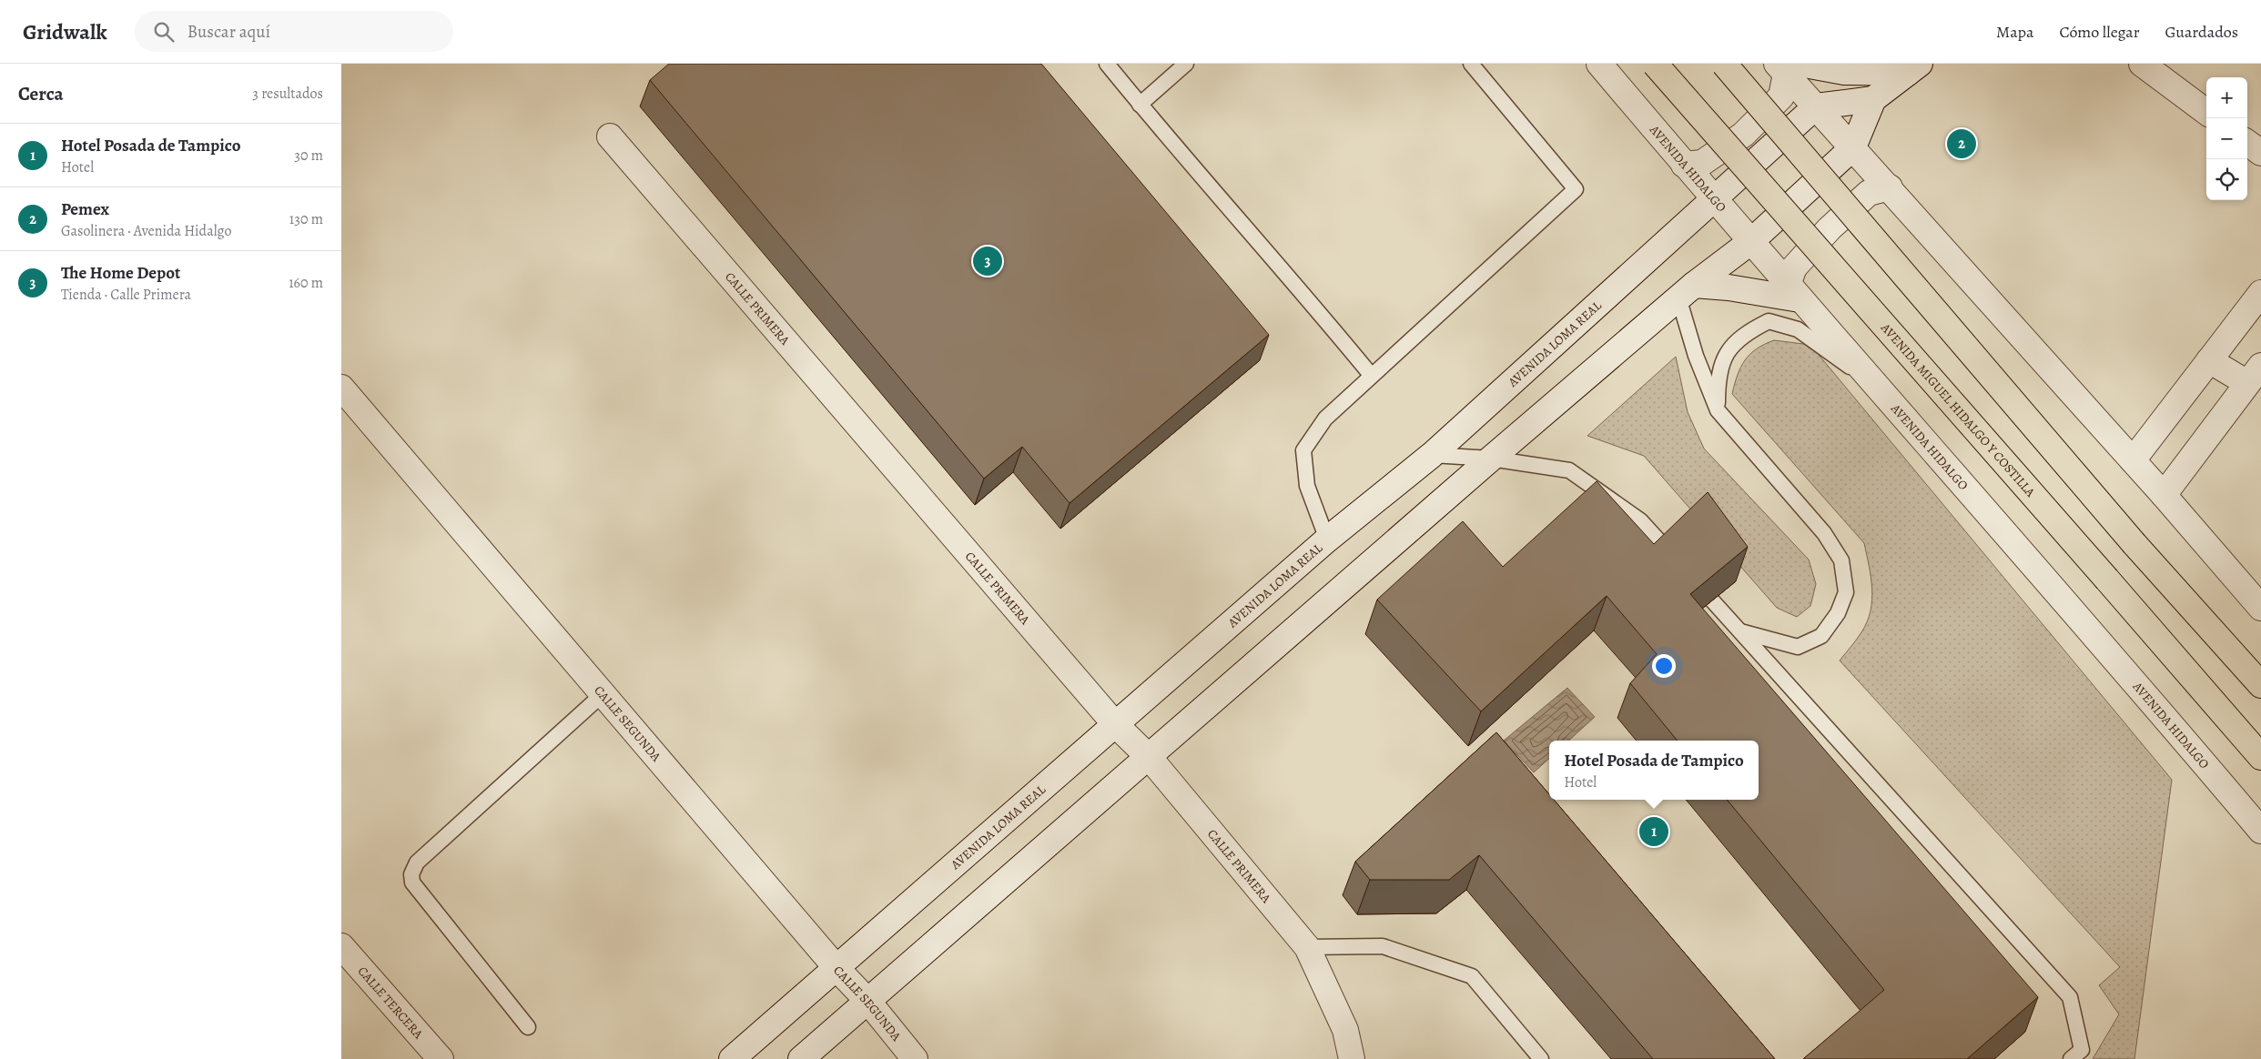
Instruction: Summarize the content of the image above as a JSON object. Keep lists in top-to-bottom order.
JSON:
{
  "streets": {
    "main road": ["AVENIDA MIGUEL HIDALGO Y COSTILLA"],
    "street": [
      "AVENIDA HIDALGO",
      "CALLE PRIMERA",
      "AVENIDA LOMA REAL",
      "CALLE SEGUNDA",
      "CALLE TERCERA"
    ]
  },
  "crossings": [
    ["AVENIDA HIDALGO", "AVENIDA LOMA REAL"],
    ["CALLE PRIMERA", "AVENIDA LOMA REAL"],
    ["AVENIDA LOMA REAL", "CALLE SEGUNDA"]
  ],
  "page": {
    "header": "Gridwalk",
    "search": "Buscar aquí",
    "nav": ["Mapa", "Cómo llegar", "Guardados"],
    "heading": ["Cerca", "3 resultados"],
    "map_buttons": ["+", "−"],
    "list": [
      {
        "mark": "1",
        "name": "Hotel Posada de Tampico",
        "note": "Hotel",
        "value": "30 m"
      },
      {
        "mark": "2",
        "name": "Pemex",
        "note": "Gasolinera · Avenida Hidalgo",
        "value": "130 m"
      },
      {
        "mark": "3",
        "name": "The Home Depot",
        "note": "Tienda · Calle Primera",
        "value": "160 m"
      }
    ],
    "pins": ["2", "3", "1"],
    "popup": ["Hotel Posada de Tampico", "Hotel"]
  }
}
